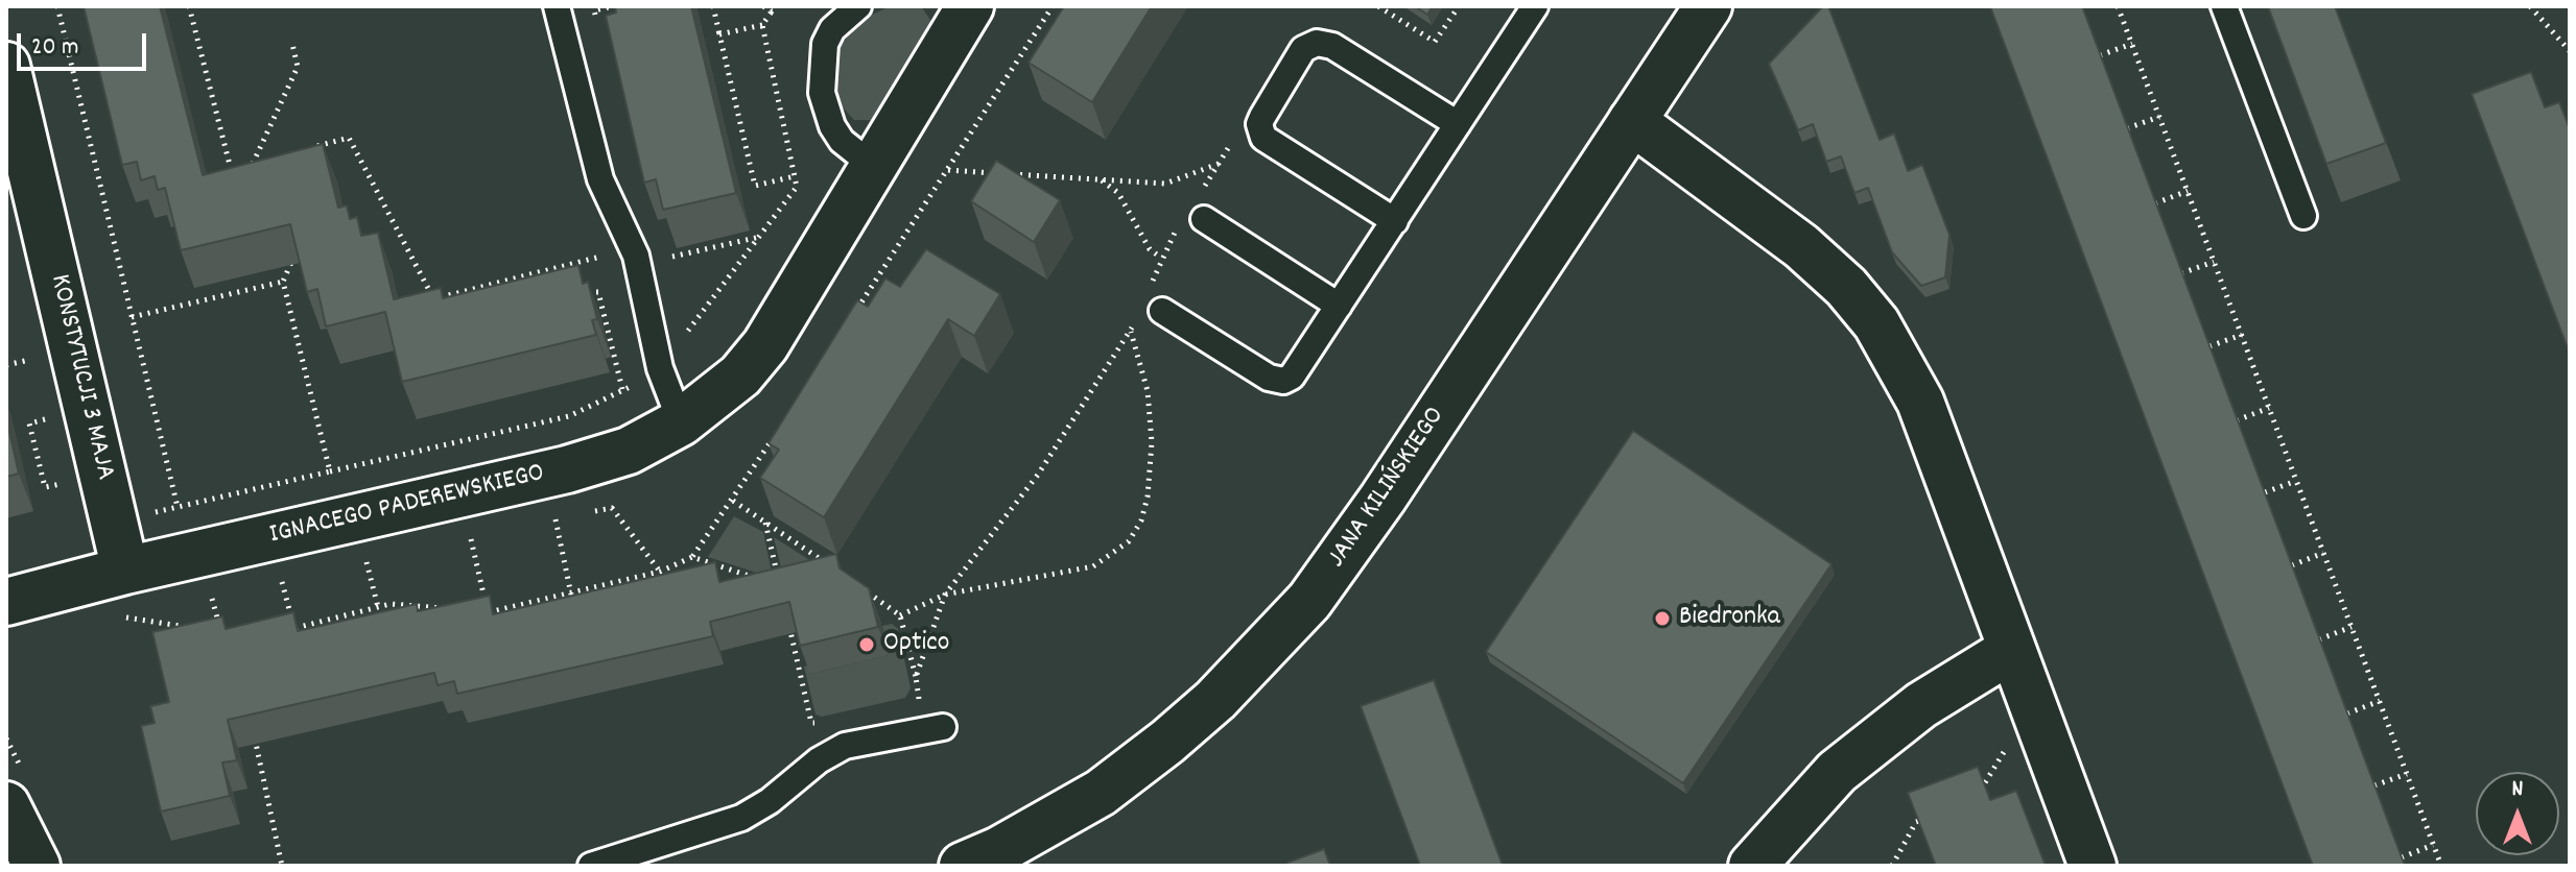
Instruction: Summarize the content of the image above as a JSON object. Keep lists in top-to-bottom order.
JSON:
{
  "streets": {
    "street": ["KONSTYTUCJI 3 MAJA", "JANA KILIŃSKIEGO", "IGNACEGO PADEREWSKIEGO"]
  },
  "crossings": [
    ["KONSTYTUCJI 3 MAJA", "IGNACEGO PADEREWSKIEGO"]
  ],
  "places": ["Biedronka", "Optico"],
  "scale_bar": "20 m",
  "north": "top"
}
